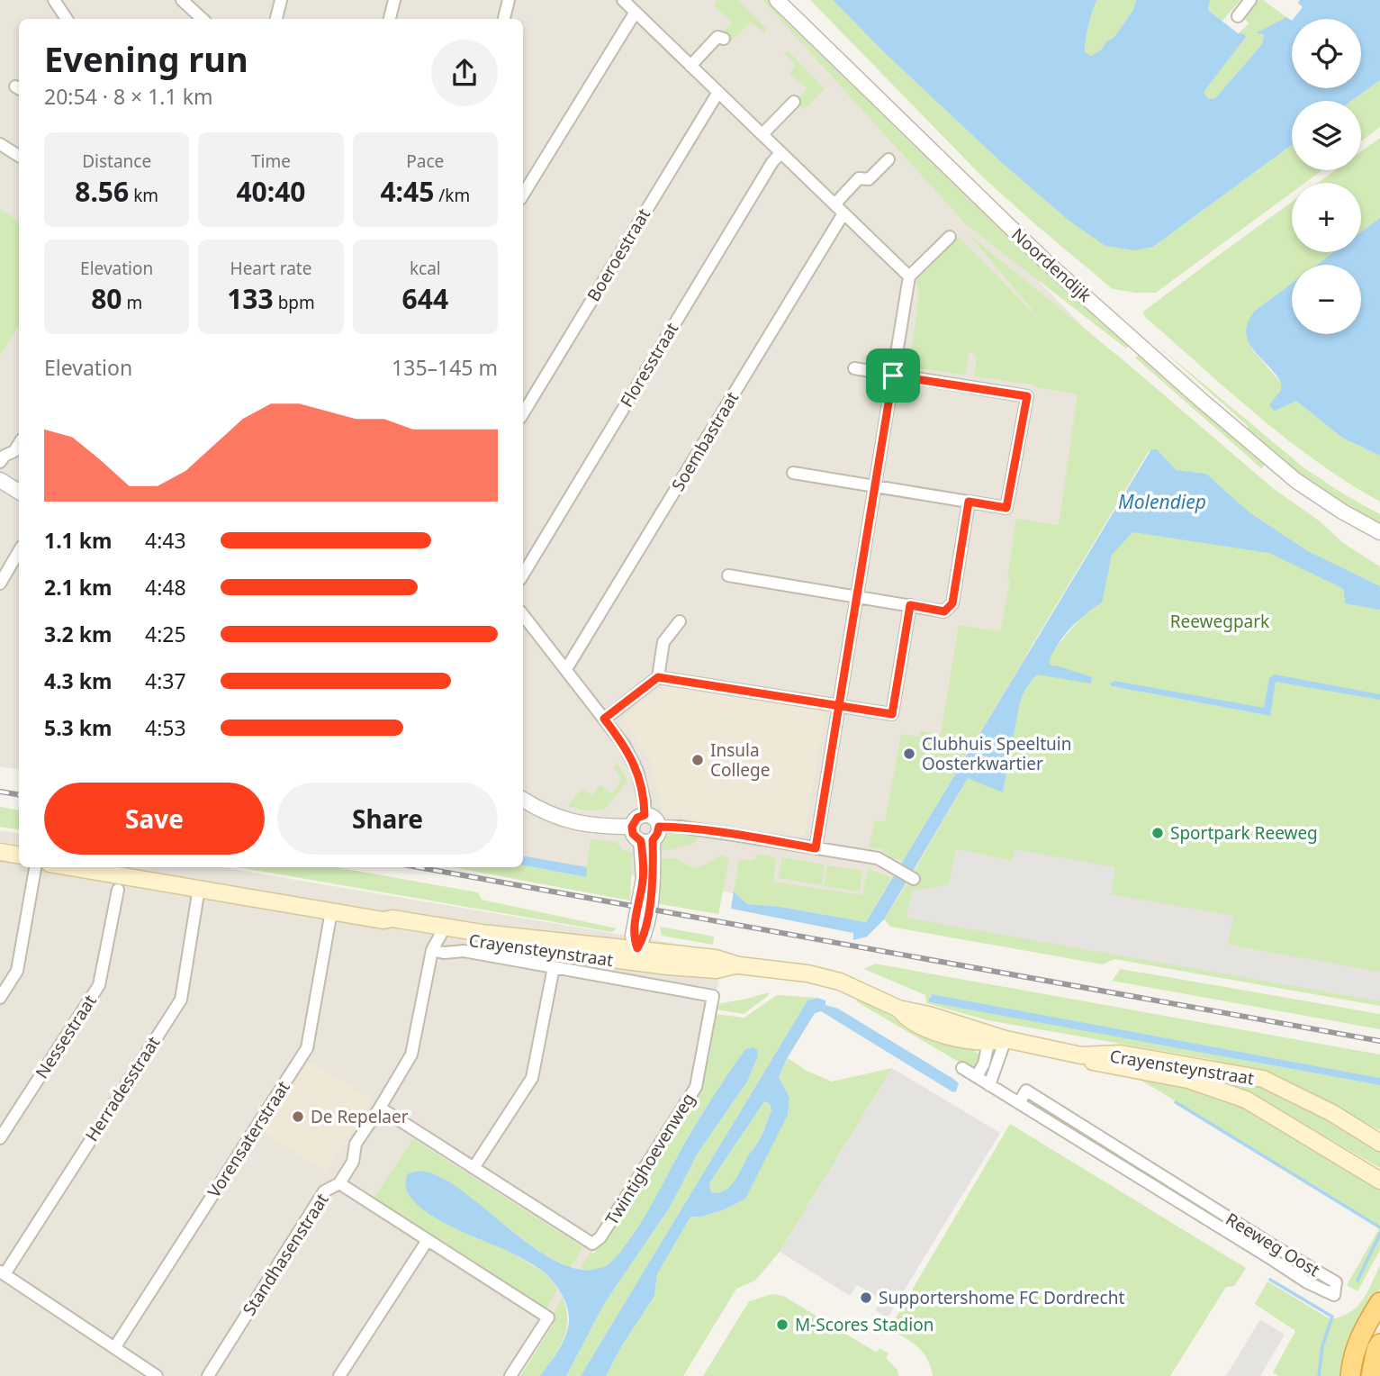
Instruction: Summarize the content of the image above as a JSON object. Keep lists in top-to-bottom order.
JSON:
{
  "streets": {
    "main road": ["Crayensteynstraat"],
    "street": [
      "Boeroestraat",
      "Noordendijk",
      "Floresstraat",
      "Soembastraat",
      "Nessestraat",
      "Herradesstraat",
      "Vorensaterstraat",
      "Twintighoevenweg",
      "Reeweg Oost",
      "Standhasenstraat"
    ]
  },
  "crossings": [
    ["Crayensteynstraat", "Herradesstraat"],
    ["Crayensteynstraat", "Vorensaterstraat"],
    ["Crayensteynstraat", "Twintighoevenweg"],
    ["Crayensteynstraat", "Standhasenstraat"]
  ],
  "water": ["Molendiep"],
  "parks": ["Reewegpark"],
  "places": [
    "Clubhuis Speeltuin Oosterkwartier",
    "Insula College",
    "Sportpark Reeweg",
    "De Repelaer",
    "Supportershome FC Dordrecht",
    "M-Scores Stadion"
  ],
  "page": {
    "map_buttons": ["+", "−"],
    "heading": ["Evening run", "20:54 · 8 × 1.1 km"],
    "stats": [
      ["Distance", "8.56 km"],
      ["Time", "40:40"],
      ["Pace", "4:45 /km"],
      ["Elevation", "80 m"],
      ["Heart rate", "133 bpm"],
      ["kcal", "644"]
    ],
    "chart": ["Elevation", "135–145 m"],
    "list": [
      {
        "name": "1.1 km",
        "note": "4:43"
      },
      {
        "name": "2.1 km",
        "note": "4:48"
      },
      {
        "name": "3.2 km",
        "note": "4:25"
      },
      {
        "name": "4.3 km",
        "note": "4:37"
      },
      {
        "name": "5.3 km",
        "note": "4:53"
      }
    ],
    "buttons": ["Save", "Share"]
  }
}
